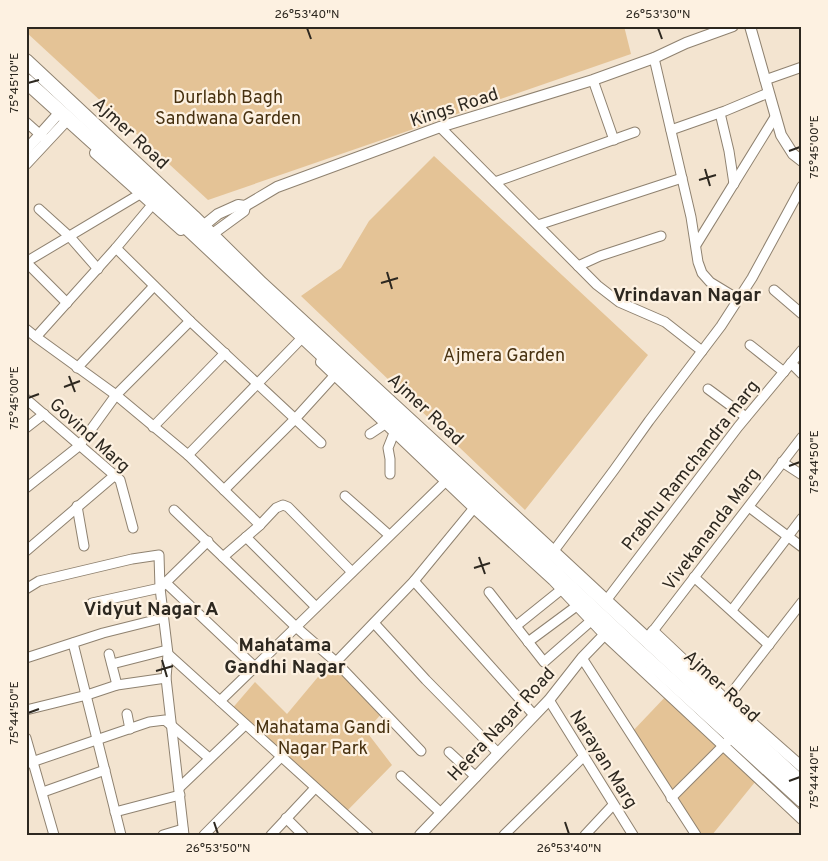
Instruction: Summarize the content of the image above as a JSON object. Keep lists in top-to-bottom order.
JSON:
{
  "streets": {
    "highway": ["Ajmer Road"],
    "street": [
      "Kings Road",
      "Govind Marg",
      "Prabhu Ramchandra marg",
      "Vivekananda Marg",
      "Heera Nagar Road",
      "Narayan Marg"
    ]
  },
  "crossings": [
    ["Kings Road", "Ajmer Road"],
    ["Ajmer Road", "Prabhu Ramchandra marg"],
    ["Ajmer Road", "Vivekananda Marg"],
    ["Ajmer Road", "Heera Nagar Road"],
    ["Heera Nagar Road", "Narayan Marg"]
  ],
  "districts": ["Vrindavan Nagar", "Vidyut Nagar A", "Mahatama Gandhi Nagar"],
  "parks": ["Durlabh Bagh Sandwana Garden", "Ajmera Garden", "Mahatama Gandi Nagar Park"],
  "coordinates": [
    "26°53'40\"N",
    "26°53'30\"N",
    "75°45'10\"E",
    "75°45'00\"E",
    "75°44'50\"E",
    "75°44'40\"E",
    "26°53'50\"N"
  ]
}
